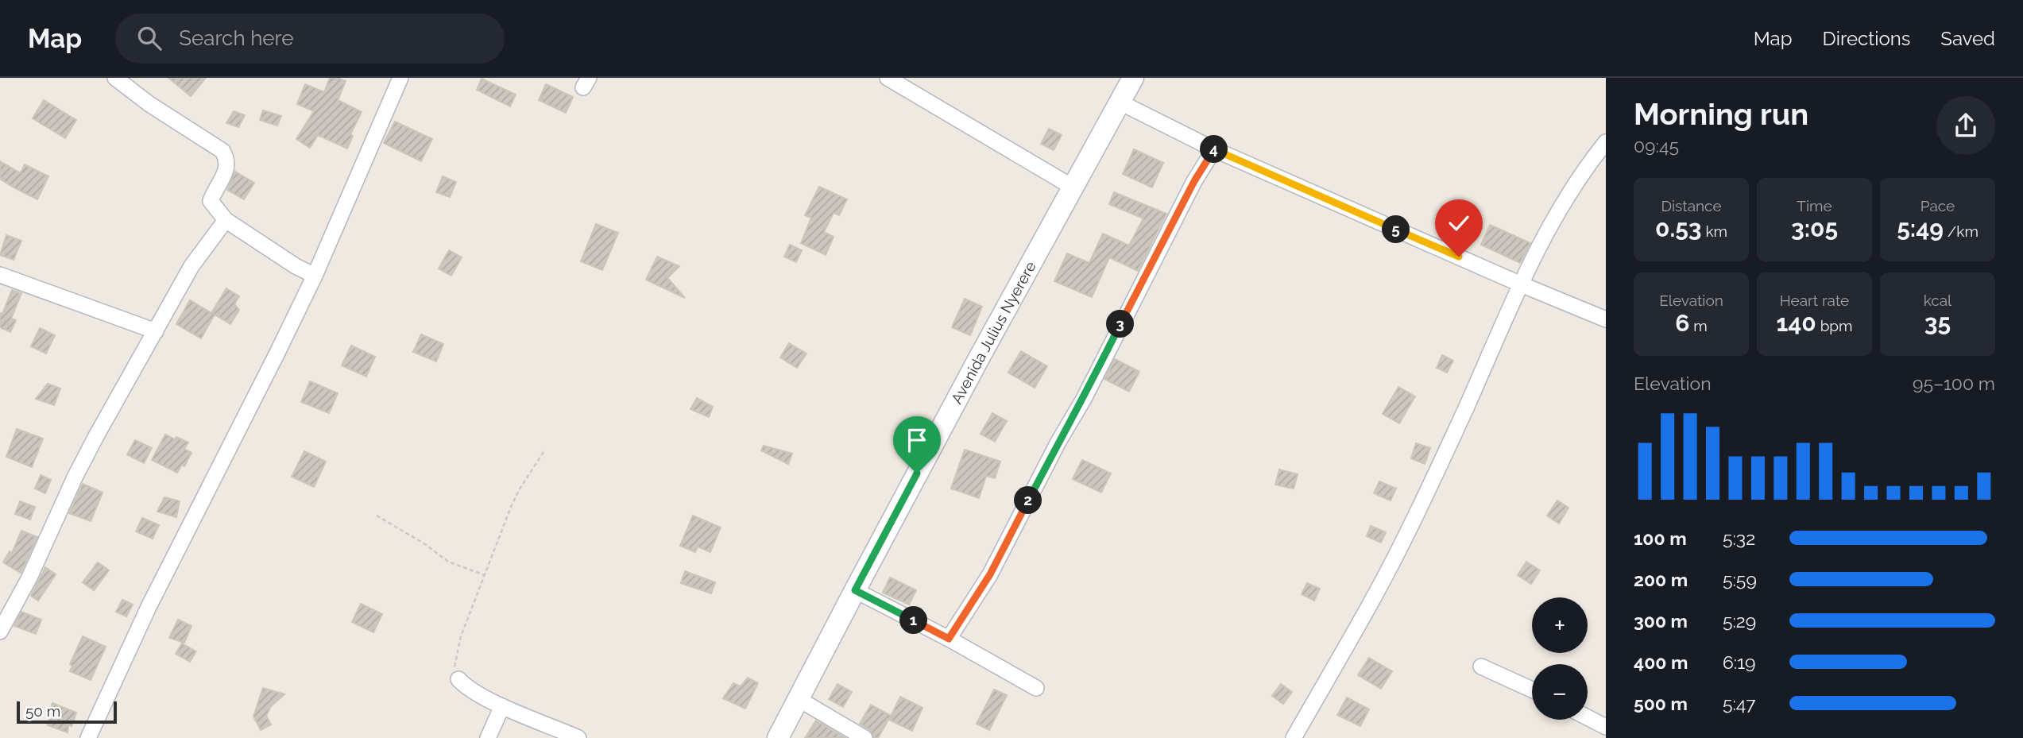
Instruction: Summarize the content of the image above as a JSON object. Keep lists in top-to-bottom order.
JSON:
{
  "streets": {
    "street": ["Avenida Julius Nyerere"]
  },
  "scale_bar": "50 m",
  "page": {
    "header": "Map",
    "search": "Search here",
    "nav": ["Map", "Directions", "Saved"],
    "heading": ["Morning run", "09:45"],
    "pins": [
      "4",
      "5",
      "3",
      "2",
      "1"
    ],
    "stats": [
      ["Distance", "0.53 km"],
      ["Time", "3:05"],
      ["Pace", "5:49 /km"],
      ["Elevation", "6 m"],
      ["Heart rate", "140 bpm"],
      ["kcal", "35"]
    ],
    "chart": ["Elevation", "95–100 m"],
    "list": [
      {
        "name": "100 m",
        "note": "5:32"
      },
      {
        "name": "200 m",
        "note": "5:59"
      },
      {
        "name": "300 m",
        "note": "5:29"
      },
      {
        "name": "400 m",
        "note": "6:19"
      },
      {
        "name": "500 m",
        "note": "5:47"
      }
    ],
    "map_buttons": ["+", "−"],
    "scale": "50 m"
  }
}
